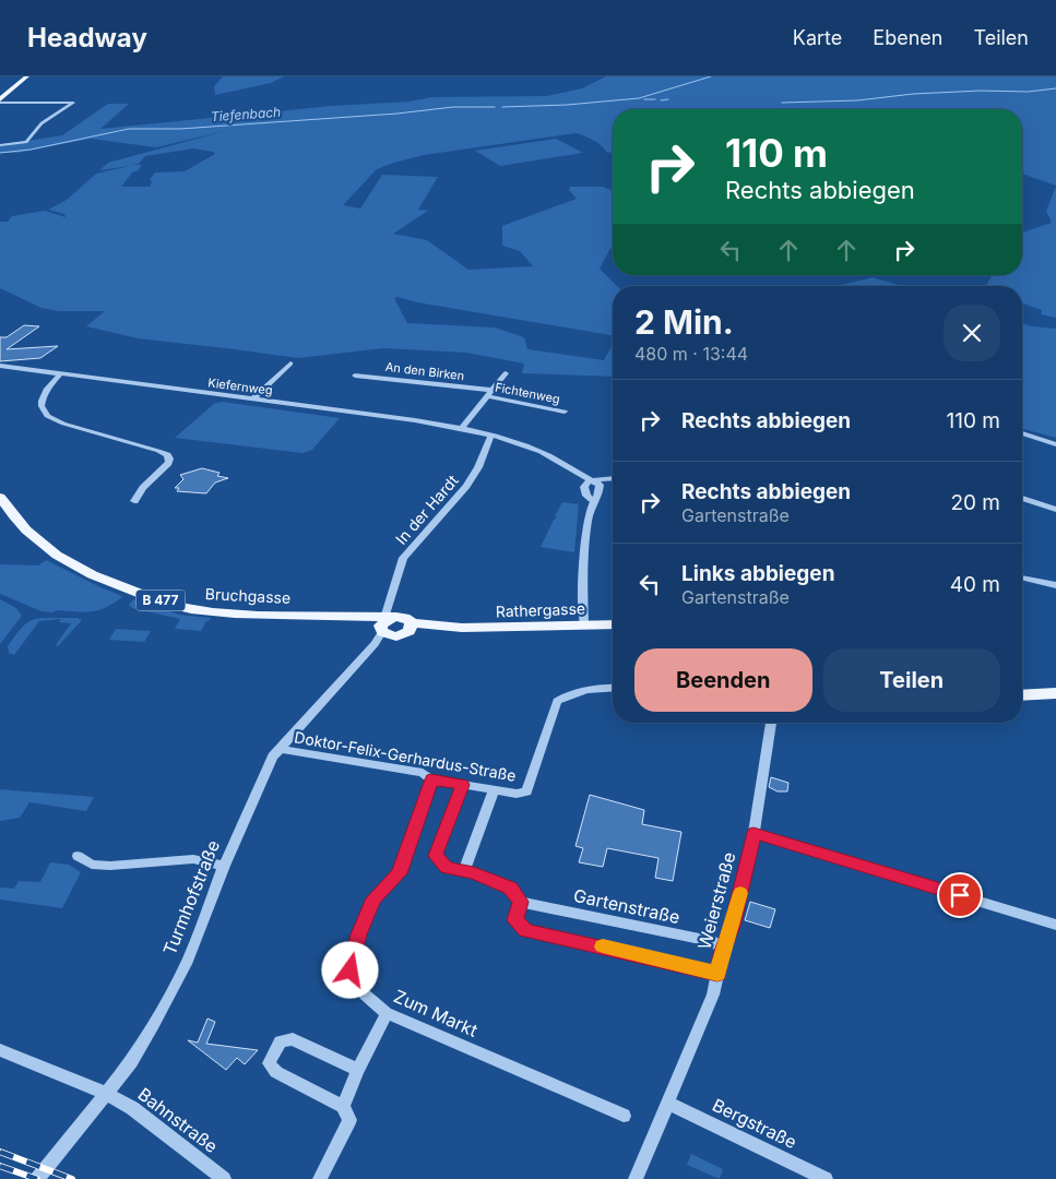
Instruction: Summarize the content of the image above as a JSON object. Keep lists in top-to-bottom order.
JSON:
{
  "streets": {
    "main road": ["Bruchgasse", "B 477", "Rathergasse"],
    "street": [
      "An den Birken",
      "Kiefernweg",
      "Fichtenweg",
      "In der Hardt",
      "Doktor-Felix-Gerhardus-Straße",
      "Turmhofstraße",
      "Weierstraße",
      "Gartenstraße",
      "Zum Markt",
      "Bahnstraße",
      "Bergstraße"
    ]
  },
  "crossings": [
    ["An den Birken", "Fichtenweg"],
    ["In der Hardt", "Bruchgasse"],
    ["In der Hardt", "B 477"],
    ["In der Hardt", "Turmhofstraße"],
    ["Bruchgasse", "B 477"],
    ["Bruchgasse", "Turmhofstraße"],
    ["B 477", "Rathergasse"],
    ["B 477", "Turmhofstraße"],
    ["Doktor-Felix-Gerhardus-Straße", "Turmhofstraße"],
    ["Doktor-Felix-Gerhardus-Straße", "Zum Markt"],
    ["Turmhofstraße", "Bahnstraße"],
    ["Weierstraße", "Gartenstraße"],
    ["Weierstraße", "Bergstraße"]
  ],
  "water": ["Tiefenbach"],
  "page": {
    "header": "Headway",
    "nav": ["Karte", "Ebenen", "Teilen"],
    "turn": ["110 m", "Rechts abbiegen"],
    "heading": ["2 Min.", "480 m · 13:44"],
    "list": [
      {
        "name": "Rechts abbiegen",
        "value": "110 m"
      },
      {
        "name": "Rechts abbiegen",
        "note": "Gartenstraße",
        "value": "20 m"
      },
      {
        "name": "Links abbiegen",
        "note": "Gartenstraße",
        "value": "40 m"
      }
    ],
    "buttons": ["Beenden", "Teilen"]
  }
}
